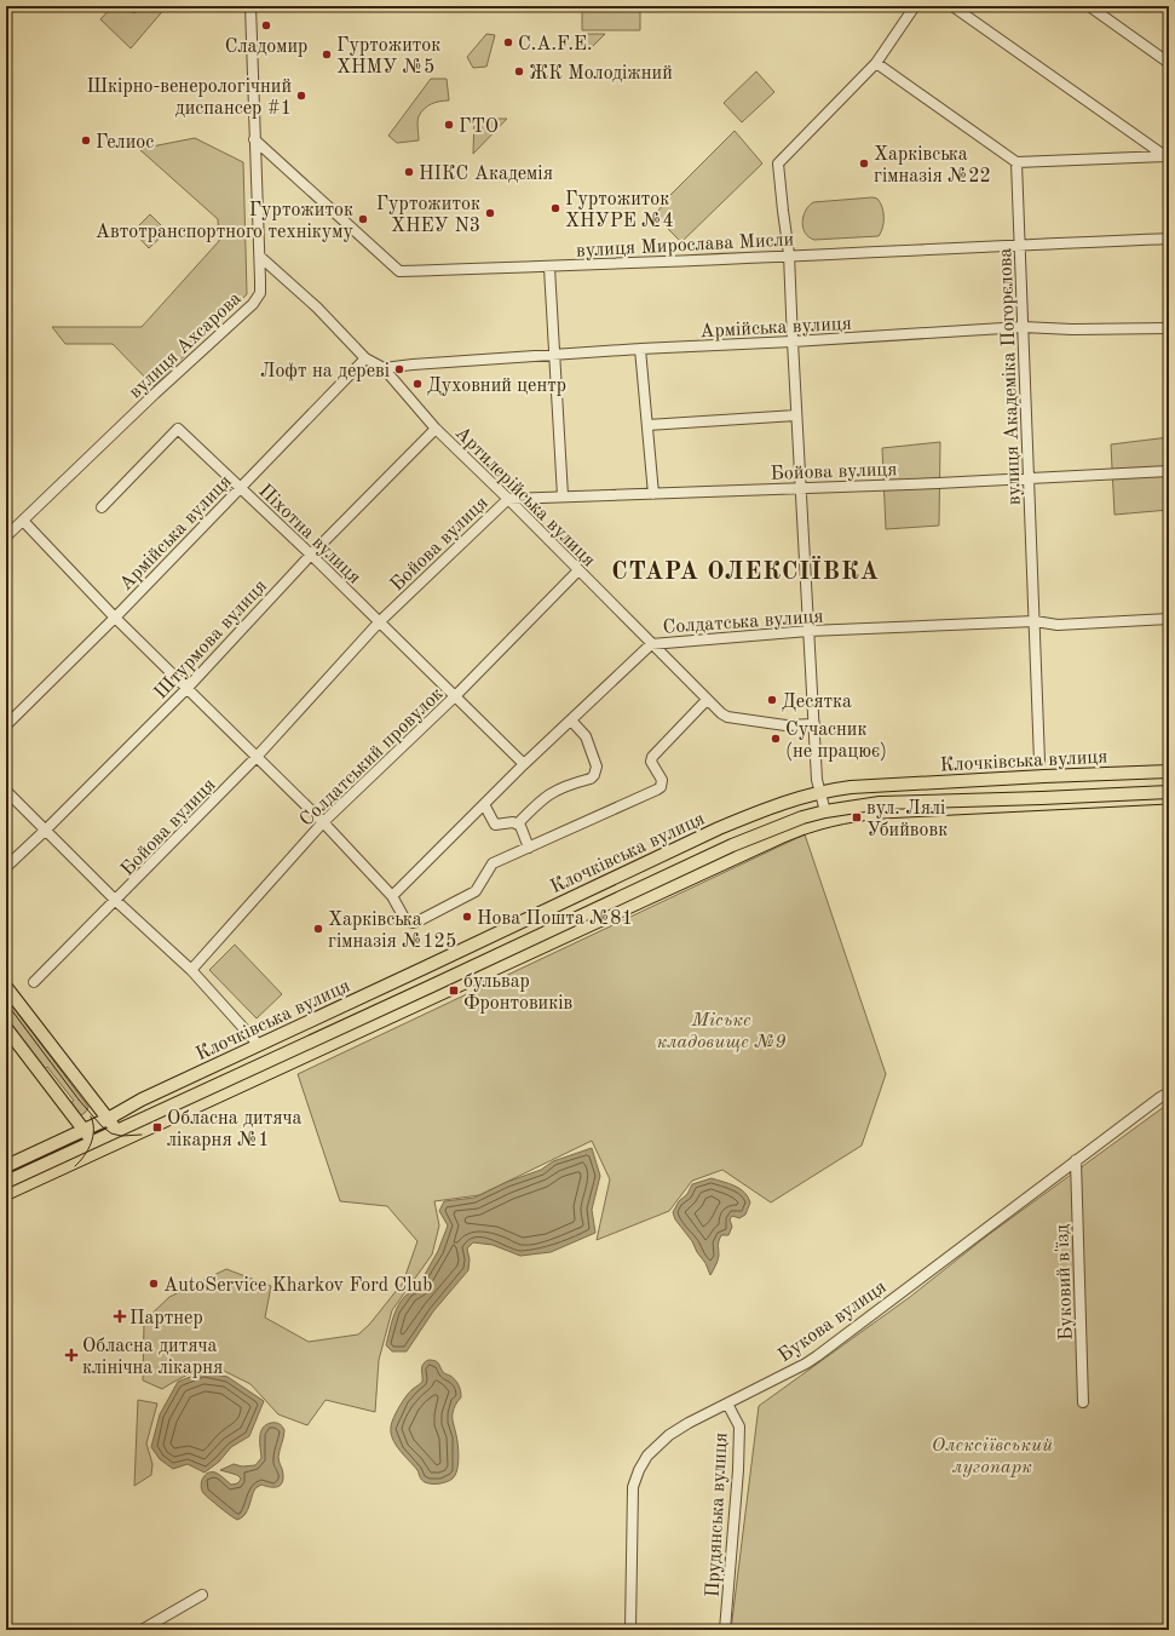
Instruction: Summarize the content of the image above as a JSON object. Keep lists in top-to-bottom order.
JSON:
{
  "streets": {
    "main road": ["Клочківська вулиця"],
    "street": [
      "вулиця Мирослава Мисли",
      "Армійська вулиця",
      "вулиця Ахсарова",
      "вулиця Академіка Погорєлова",
      "Бойова вулиця",
      "Артилерійська вулиця",
      "Піхотна вулиця",
      "Солдатська вулиця",
      "Штурмова вулиця",
      "Солдатський провулок",
      "Буковий в'їзд",
      "Букова вулиця",
      "Прудянська вулиця"
    ]
  },
  "crossings": [
    ["вулиця Мирослава Мисли", "вулиця Ахсарова"],
    ["вулиця Мирослава Мисли", "вулиця Академіка Погорєлова"],
    ["Армійська вулиця", "вулиця Академіка Погорєлова"],
    ["Армійська вулиця", "Артилерійська вулиця"],
    ["Армійська вулиця", "Піхотна вулиця"],
    ["вулиця Ахсарова", "Артилерійська вулиця"],
    ["вулиця Академіка Погорєлова", "Бойова вулиця"],
    ["вулиця Академіка Погорєлова", "Солдатська вулиця"],
    ["Бойова вулиця", "Артилерійська вулиця"],
    ["Бойова вулиця", "Піхотна вулиця"],
    ["Артилерійська вулиця", "Солдатська вулиця"],
    ["Артилерійська вулиця", "Штурмова вулиця"],
    ["Артилерійська вулиця", "Солдатський провулок"],
    ["Піхотна вулиця", "Солдатська вулиця"],
    ["Піхотна вулиця", "Штурмова вулиця"],
    ["Піхотна вулиця", "Солдатський провулок"],
    ["Буковий в'їзд", "Букова вулиця"],
    ["Букова вулиця", "Прудянська вулиця"]
  ],
  "districts": ["СТАРА ОЛЕКСІЇВКА"],
  "parks": ["Міське кладовище №9", "Олексіївський лугопарк"],
  "places": {
    "other": [
      "Сладомир",
      "C.A.F.E.",
      "Гуртожиток ХНМУ №5",
      "ЖК Молодіжний",
      "Шкірно-венерологічний диспансер #1",
      "ГТО",
      "Гелиос",
      "Харківська гімназія №22",
      "НІКС Академія",
      "Гуртожиток ХНУРЕ №4",
      "Гуртожиток ХНЕУ N3",
      "Гуртожиток Автотранспортного технікуму",
      "Лофт на дереві",
      "Духовний центр",
      "Десятка",
      "Сучасник (не працює)",
      "Нова Пошта №81",
      "Харківська гімназія №125",
      "AutoService Kharkov Ford Club"
    ],
    "transit": ["вул. Лялі Убийвовк", "бульвар Фронтовиків", "Обласна дитяча лікарня №1"],
    "health": ["Партнер", "Обласна дитяча клінічна лікарня"]
  }
}
